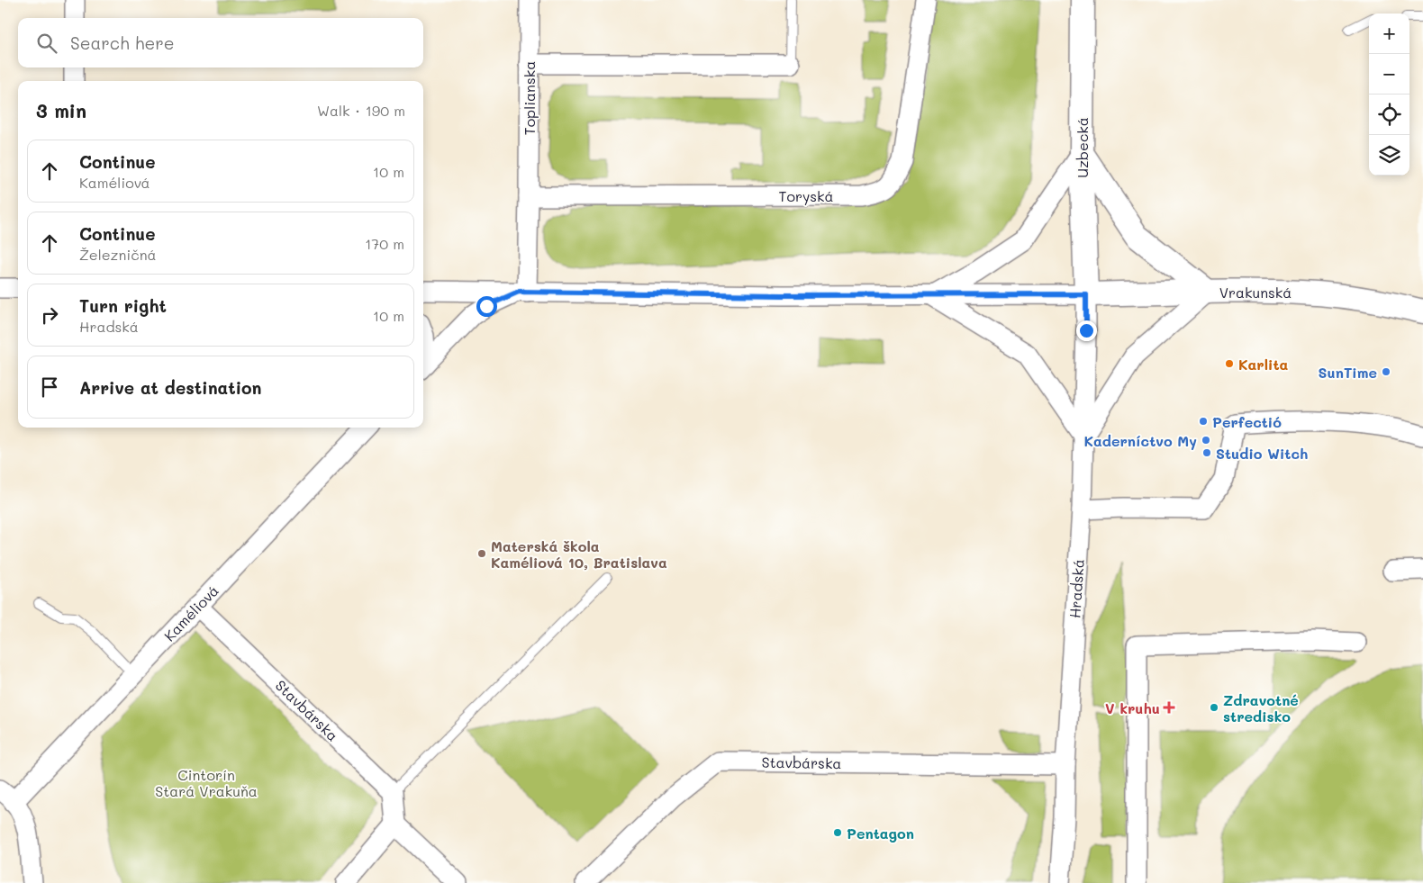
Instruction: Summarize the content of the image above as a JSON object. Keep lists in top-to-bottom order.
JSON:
{
  "streets": {
    "street": [
      "Toplianska",
      "Uzbecká",
      "Toryská",
      "Vrakunská",
      "Hradská",
      "Kaméliová",
      "Stavbárska"
    ]
  },
  "crossings": [
    ["Toplianska", "Toryská"],
    ["Uzbecká", "Vrakunská"],
    ["Uzbecká", "Hradská"],
    ["Vrakunská", "Hradská"],
    ["Hradská", "Stavbárska"],
    ["Kaméliová", "Stavbárska"]
  ],
  "parks": ["Cintorín Stará Vrakuňa"],
  "places": {
    "other": [
      "Karlita",
      "SunTime",
      "Perfectió",
      "Kaderníctvo My",
      "Studio Witch",
      "Materská škola Kaméliová 10, Bratislava",
      "Zdravotné stredisko",
      "Pentagon"
    ],
    "health": ["V kruhu"]
  },
  "page": {
    "map_buttons": ["+", "−"],
    "search": "Search here",
    "heading": ["3 min", "Walk · 190 m"],
    "list": [
      ["Continue", "Kaméliová", "10 m"],
      ["Continue", "Železničná", "170 m"],
      ["Turn right", "Hradská", "10 m"],
      "Arrive at destination"
    ]
  }
}
